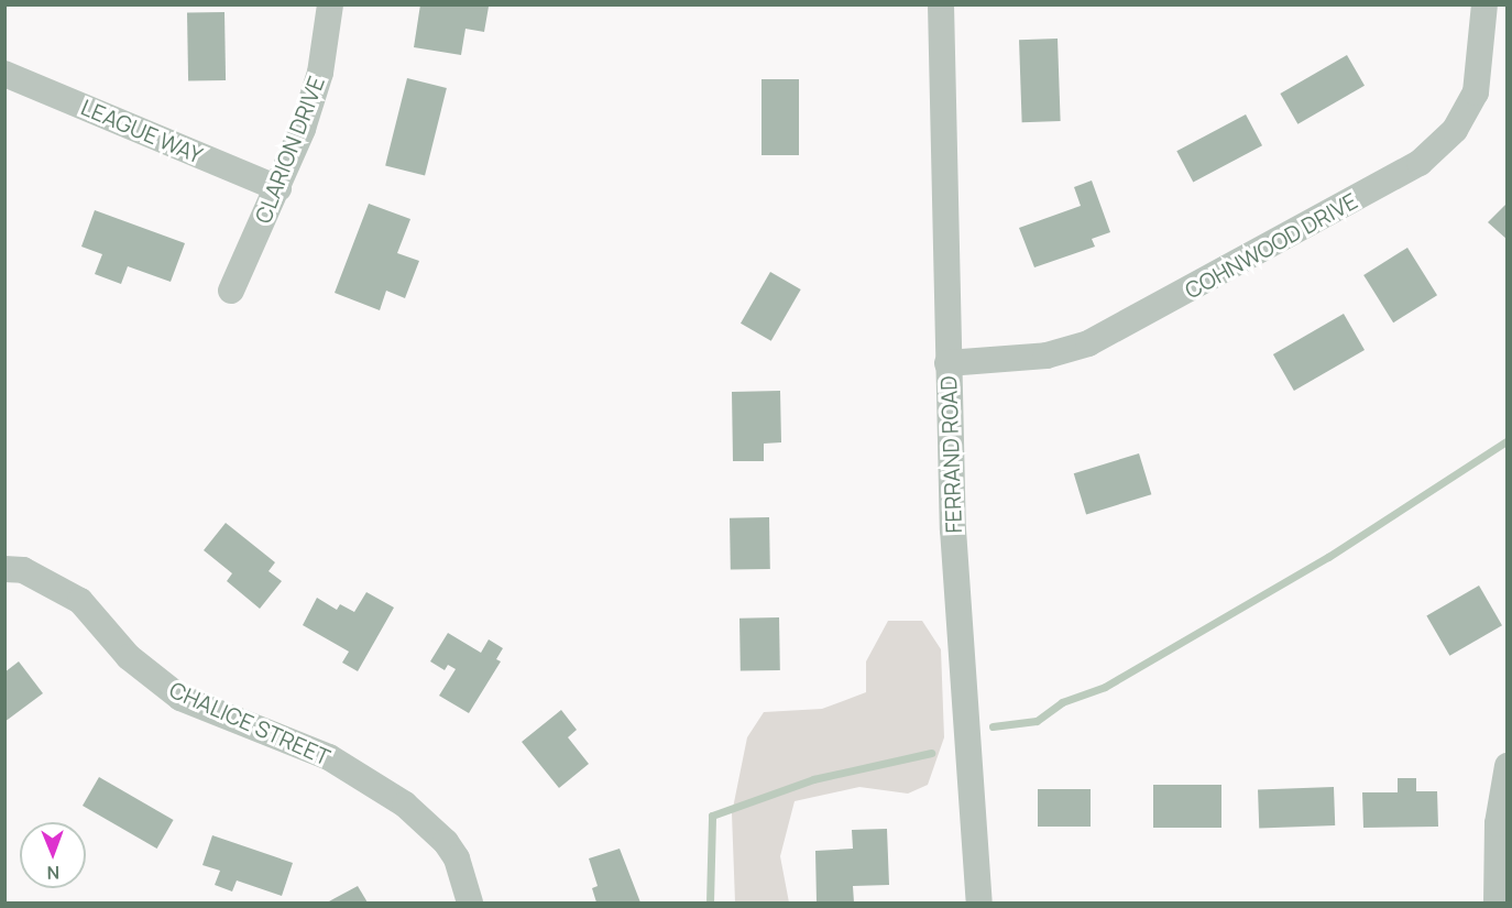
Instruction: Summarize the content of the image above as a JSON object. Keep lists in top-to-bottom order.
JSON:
{
  "streets": {
    "street": [
      "LEAGUE WAY",
      "CLARION DRIVE",
      "COHNWOOD DRIVE",
      "FERRAND ROAD",
      "CHALICE STREET"
    ]
  },
  "crossings": [
    ["LEAGUE WAY", "CLARION DRIVE"],
    ["COHNWOOD DRIVE", "FERRAND ROAD"]
  ],
  "north": "bottom"
}
